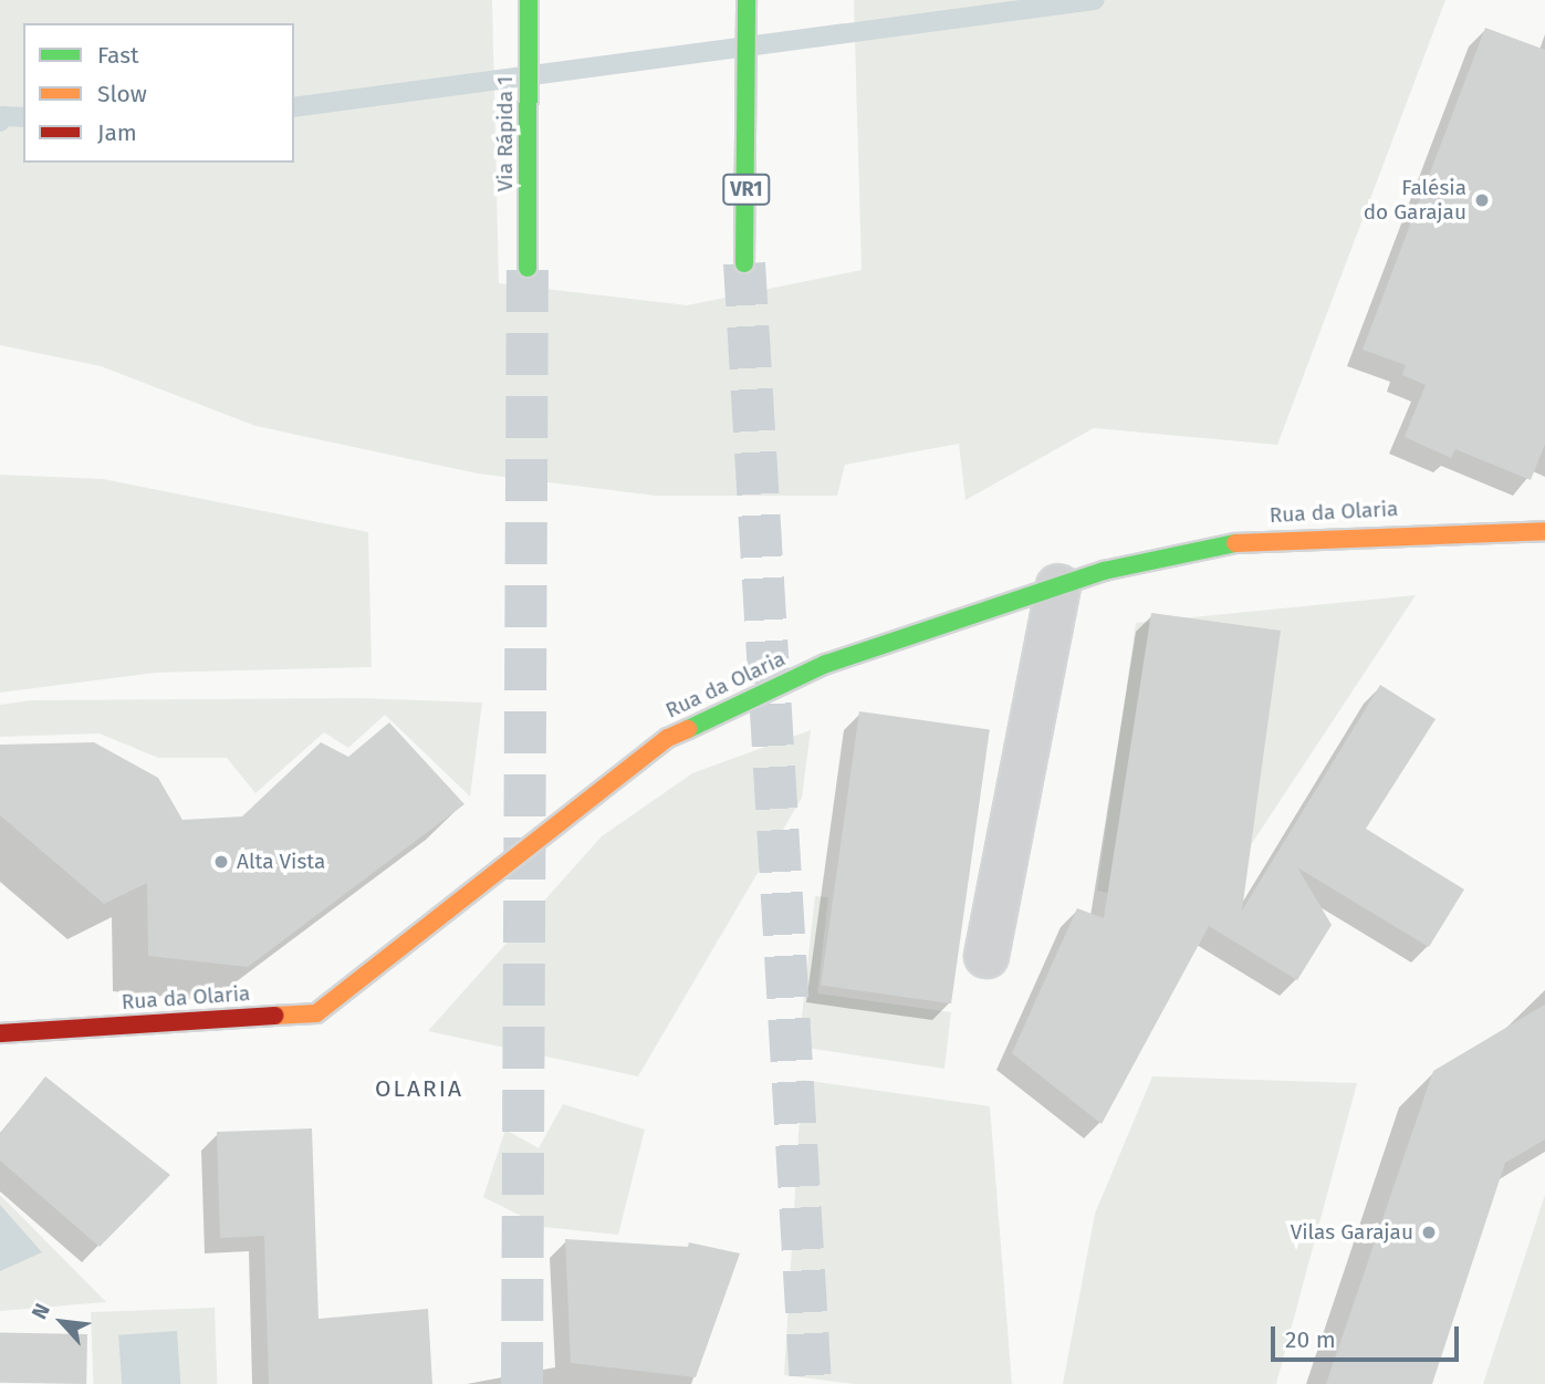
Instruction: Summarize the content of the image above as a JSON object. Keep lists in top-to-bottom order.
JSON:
{
  "streets": {
    "main road": ["Via Rápida 1", "VR1", "Rua da Olaria"]
  },
  "districts": ["OLARIA"],
  "places": ["Falésia do Garajau", "Alta Vista", "Vilas Garajau"],
  "legend": ["Fast", "Slow", "Jam"],
  "scale_bar": "20 m",
  "north": "top left"
}
